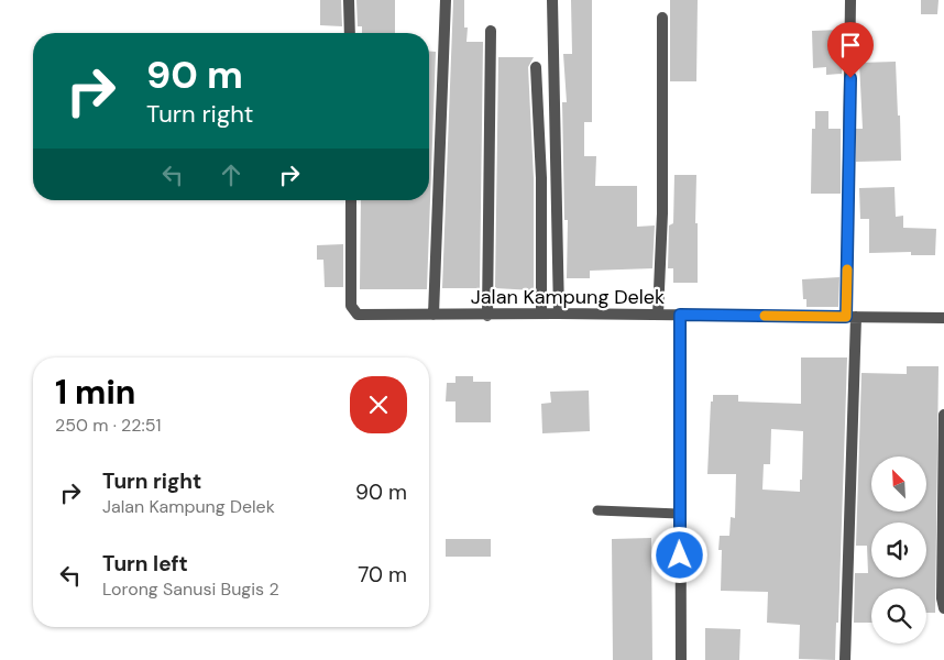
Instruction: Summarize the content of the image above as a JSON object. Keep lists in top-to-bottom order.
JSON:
{
  "streets": {
    "street": ["Jalan Kampung Delek"]
  },
  "north": "top left",
  "page": {
    "turn": ["90 m", "Turn right"],
    "heading": ["1 min", "250 m · 22:51"],
    "list": [
      {
        "name": "Turn right",
        "note": "Jalan Kampung Delek",
        "value": "90 m"
      },
      {
        "name": "Turn left",
        "note": "Lorong Sanusi Bugis 2",
        "value": "70 m"
      }
    ]
  }
}
